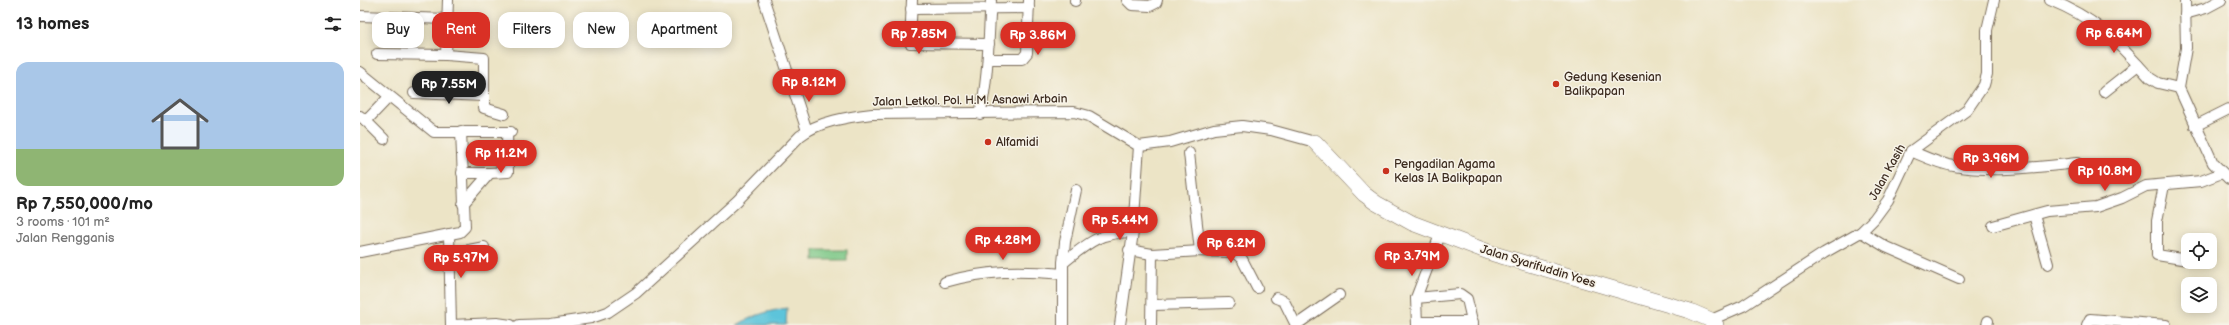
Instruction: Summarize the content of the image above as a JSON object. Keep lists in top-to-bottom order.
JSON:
{
  "streets": {
    "highway": ["Jalan Syarifuddin Yoes"],
    "street": ["Jalan Letkol. Pol. H.M. Asnawi Arbain", "Jalan Kasih"]
  },
  "crossings": [
    ["Jalan Kasih", "Jalan Syarifuddin Yoes"]
  ],
  "places": ["Gedung Kesenian Balikpapan", "Alfamidi", "Pengadilan Agama Kelas IA Balikpapan"],
  "page": {
    "heading": "13 homes",
    "chip": [
      "Buy",
      "Rent",
      "Filters",
      "New",
      "Apartment"
    ],
    "price": [
      "Rp 6.64M",
      "Rp 7.85M",
      "Rp 3.86M",
      "Rp 8.12M",
      "Rp 7.55M",
      "Rp 11.2M",
      "Rp 3.96M",
      "Rp 10.8M",
      "Rp 5.44M",
      "Rp 4.28M",
      "Rp 6.2M",
      "Rp 3.79M",
      "Rp 5.97M"
    ],
    "list": [
      {
        "name": "Rp 7,550,000/mo",
        "note": "3 rooms · 101 m² · Jalan Rengganis"
      }
    ]
  }
}
